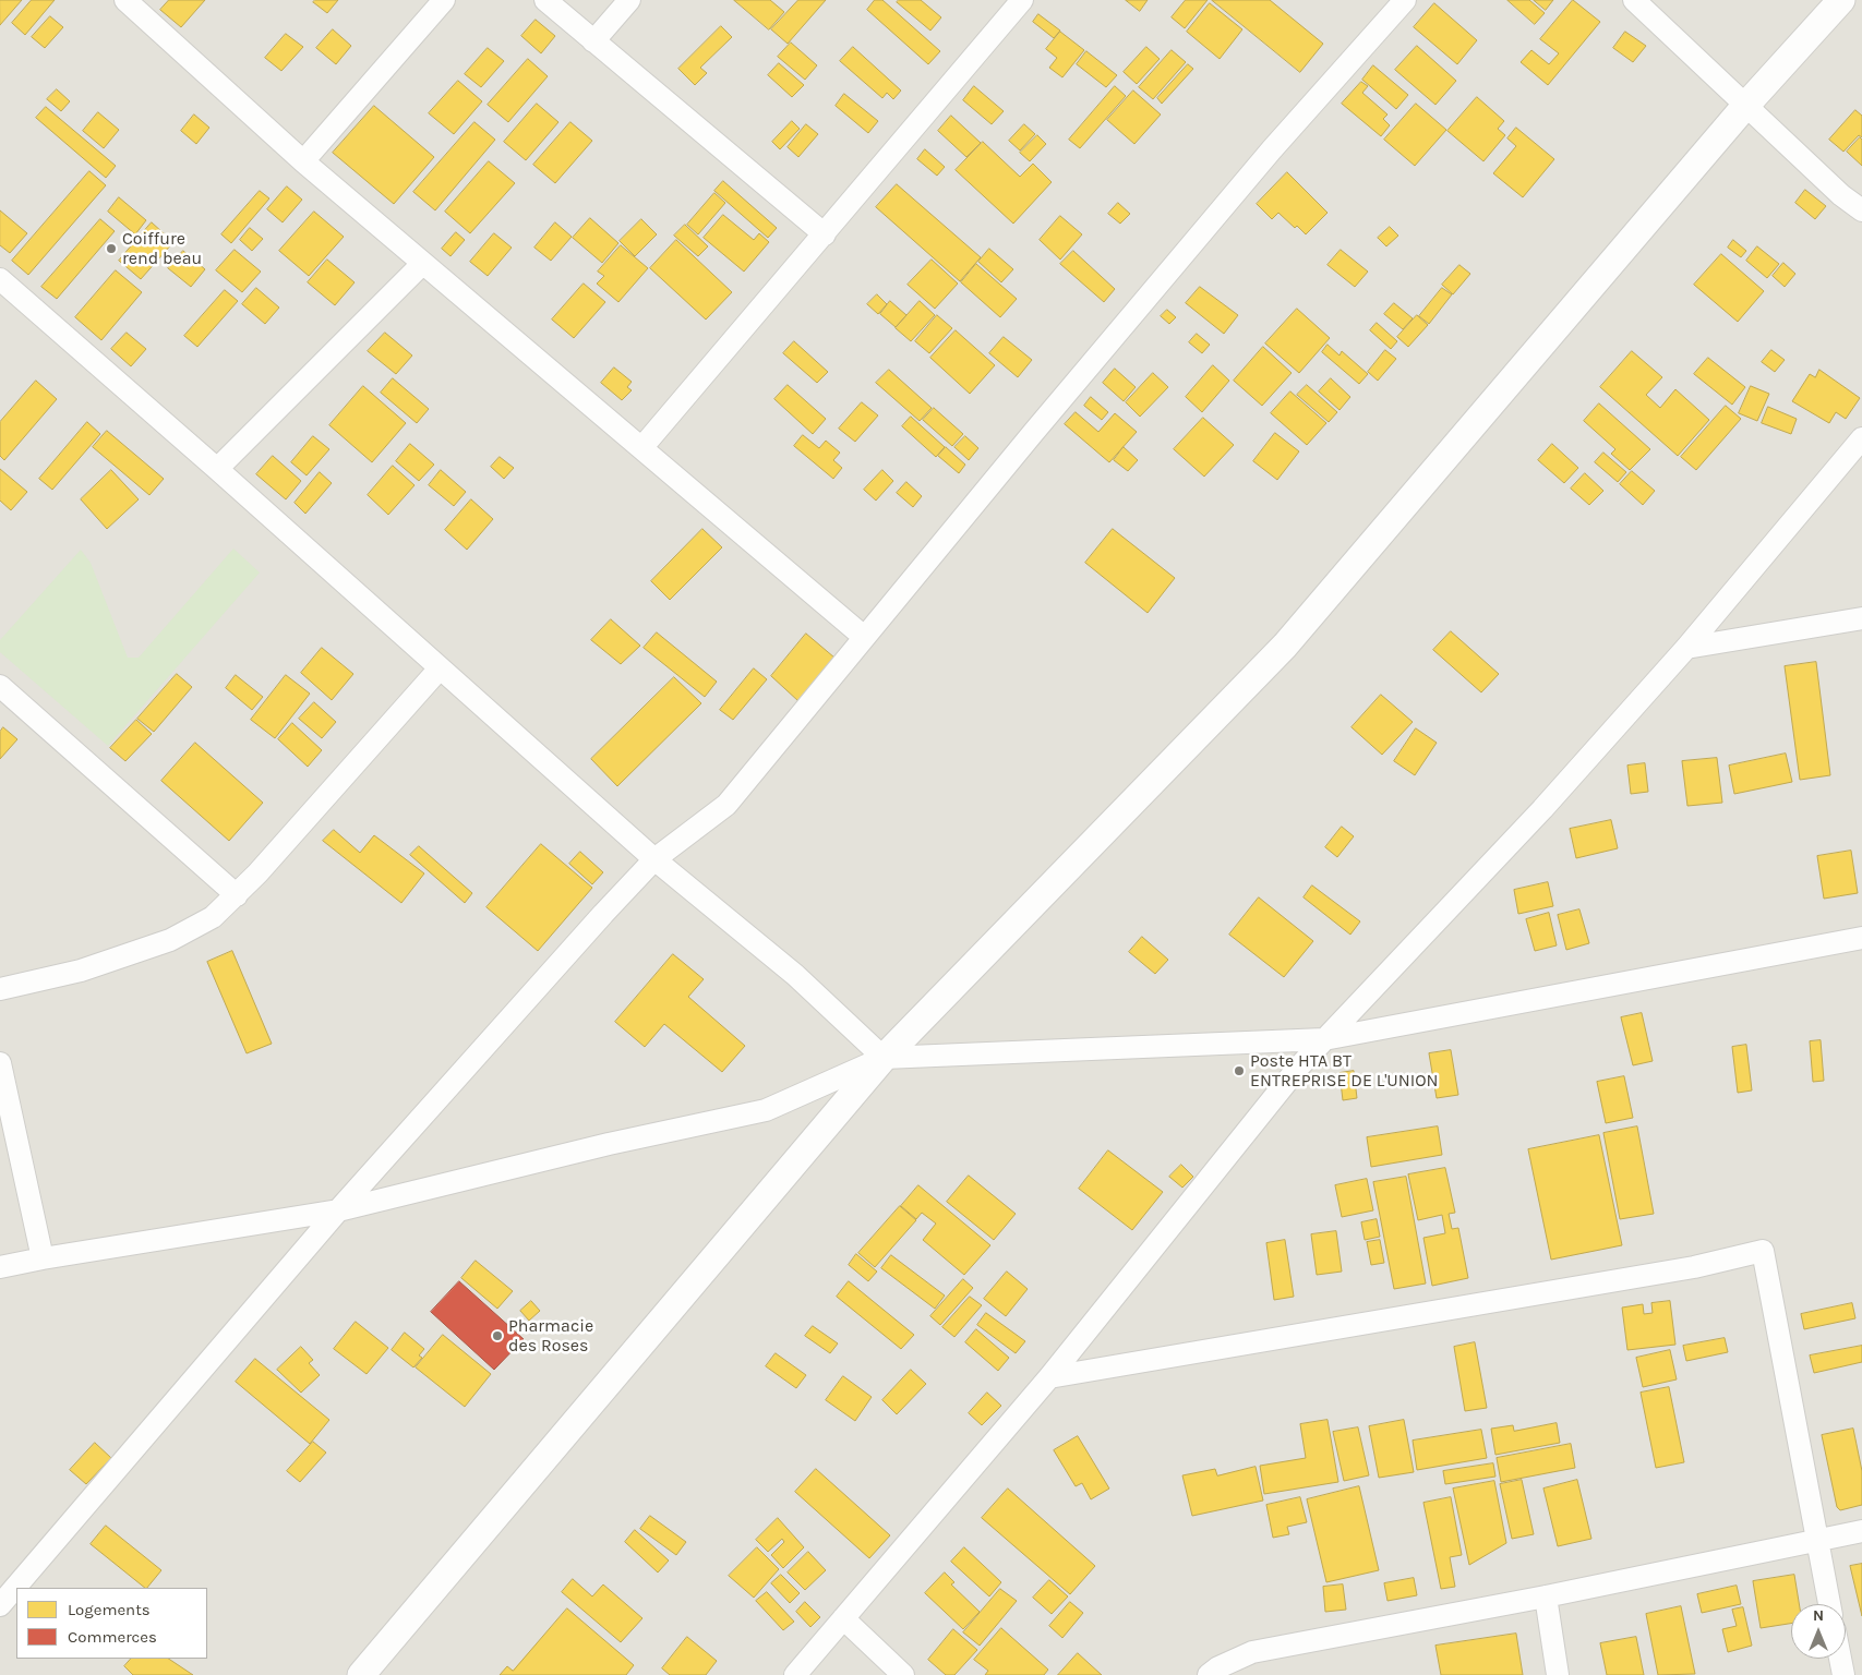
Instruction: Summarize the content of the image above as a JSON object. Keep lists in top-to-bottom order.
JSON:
{
  "places": ["Coiffure rend beau", "Poste HTA BT ENTREPRISE DE L'UNION", "Pharmacie des Roses"],
  "legend": ["Logements", "Commerces"],
  "north": "top"
}
